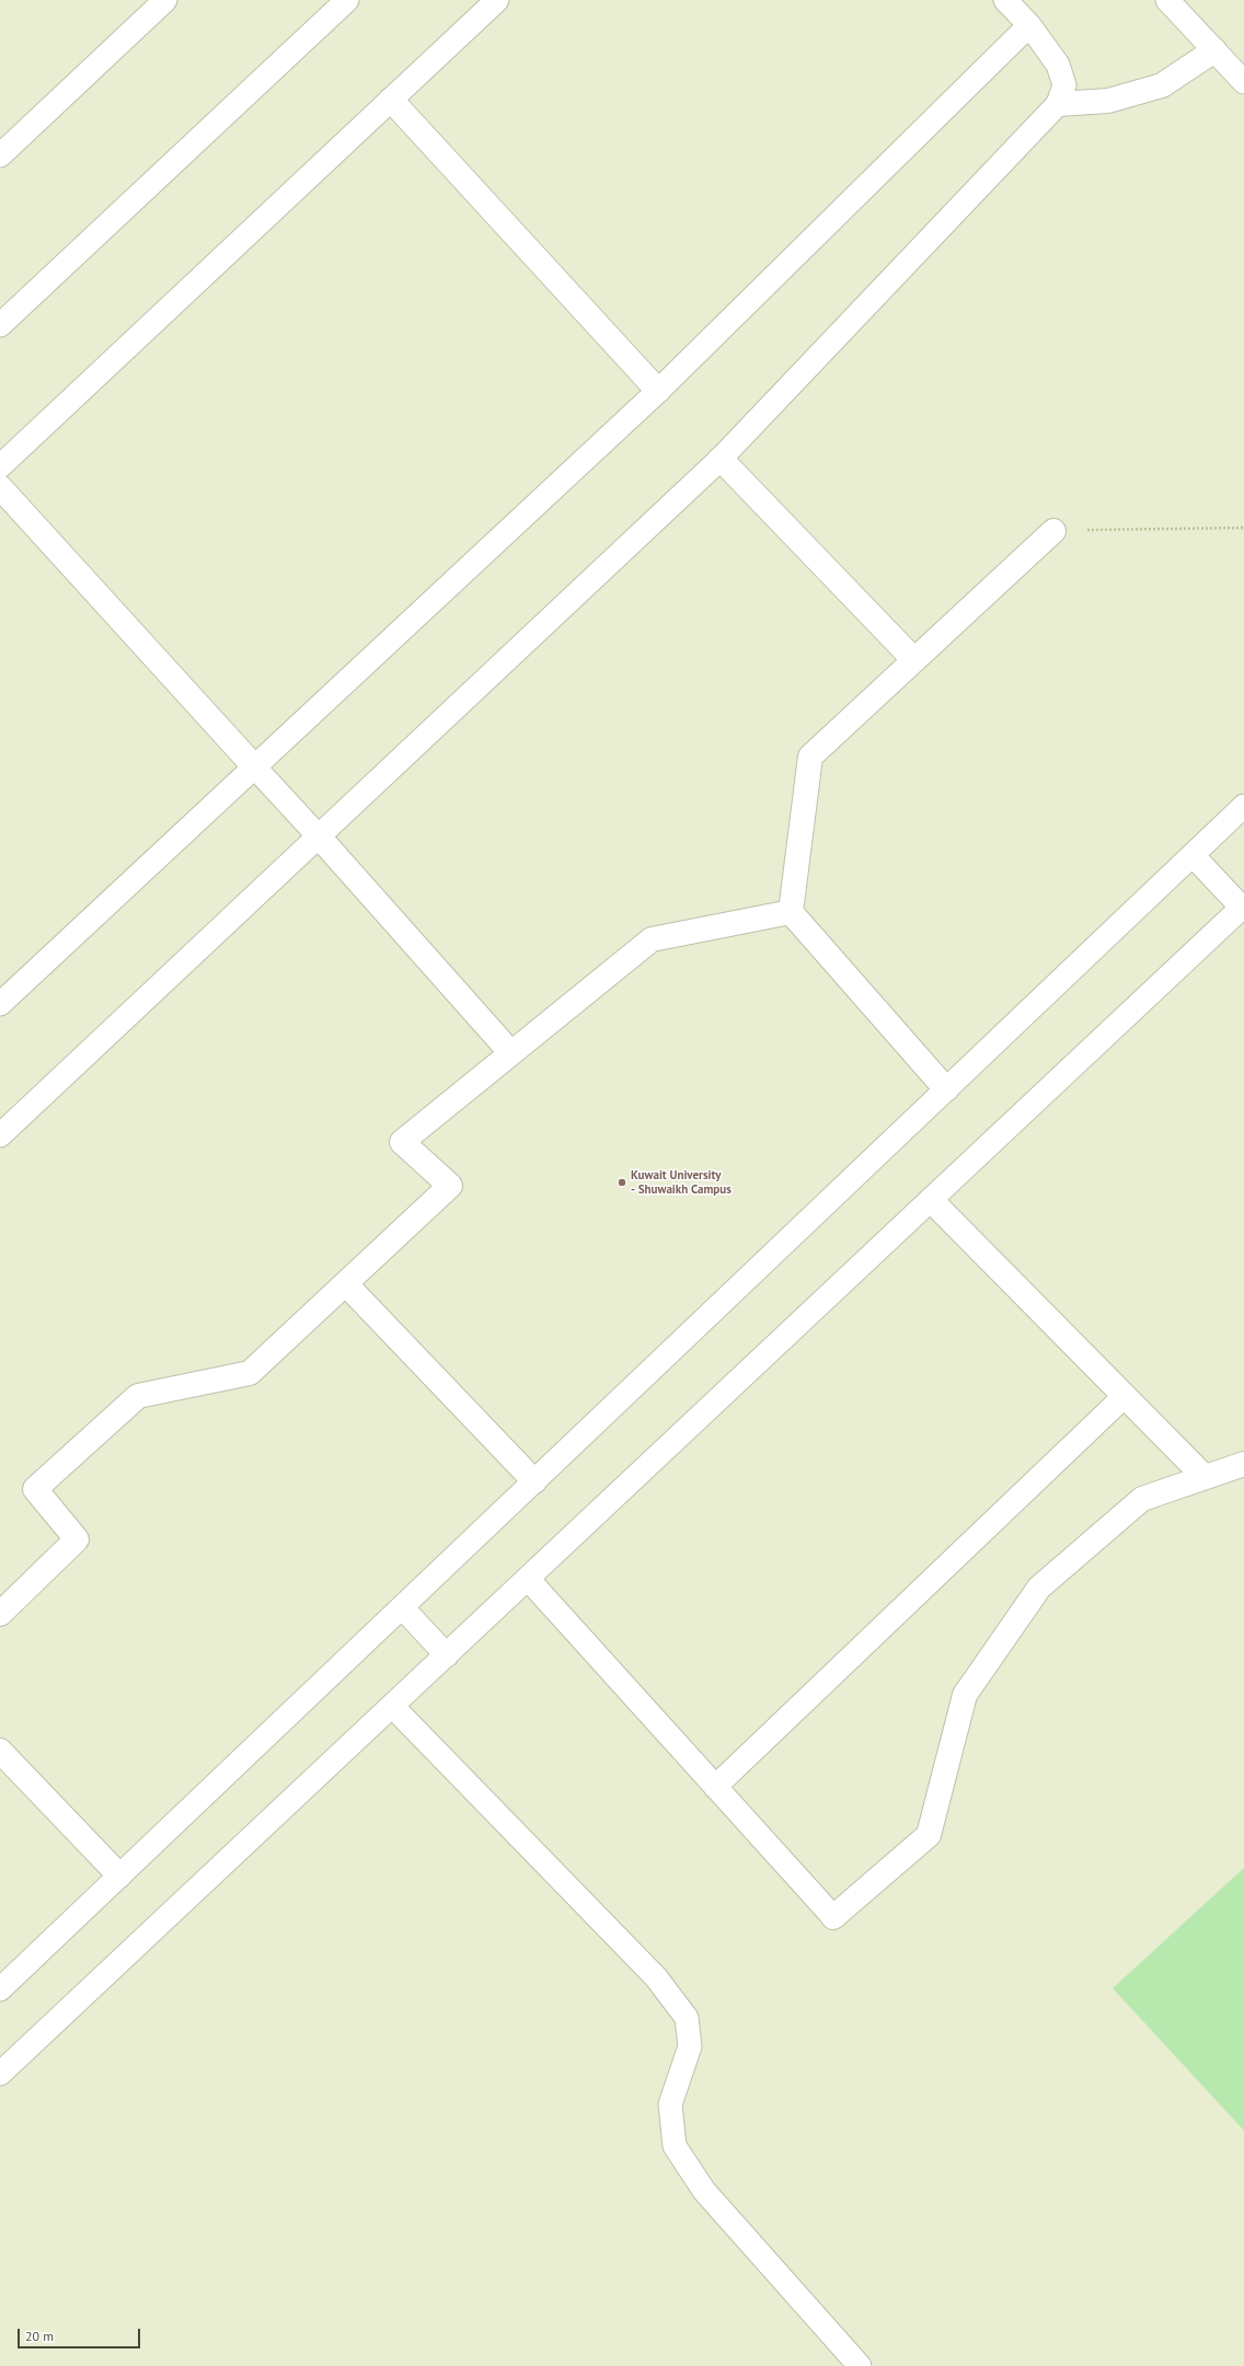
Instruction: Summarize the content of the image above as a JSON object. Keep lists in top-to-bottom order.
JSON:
{
  "places": ["Kuwait University - Shuwaikh Campus"],
  "scale_bar": "20 m"
}
